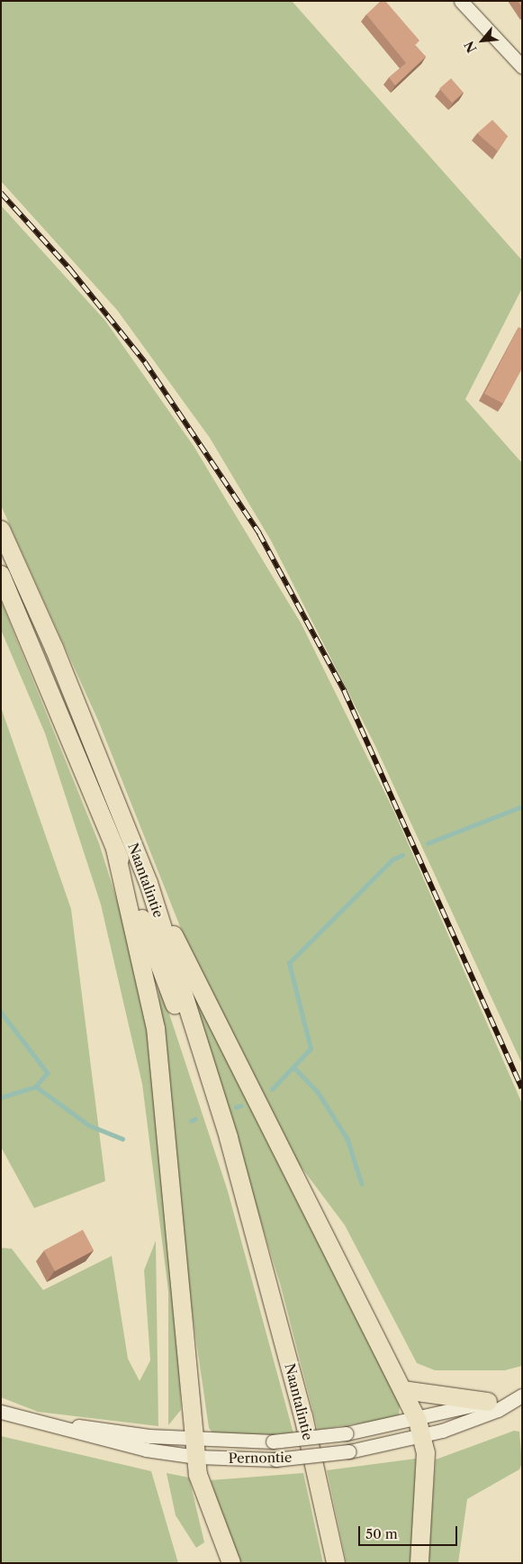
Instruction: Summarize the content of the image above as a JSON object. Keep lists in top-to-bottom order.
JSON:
{
  "streets": {
    "main road": ["Naantalintie"],
    "street": ["Pernontie"]
  },
  "scale_bar": "50 m",
  "north": "bottom left"
}
